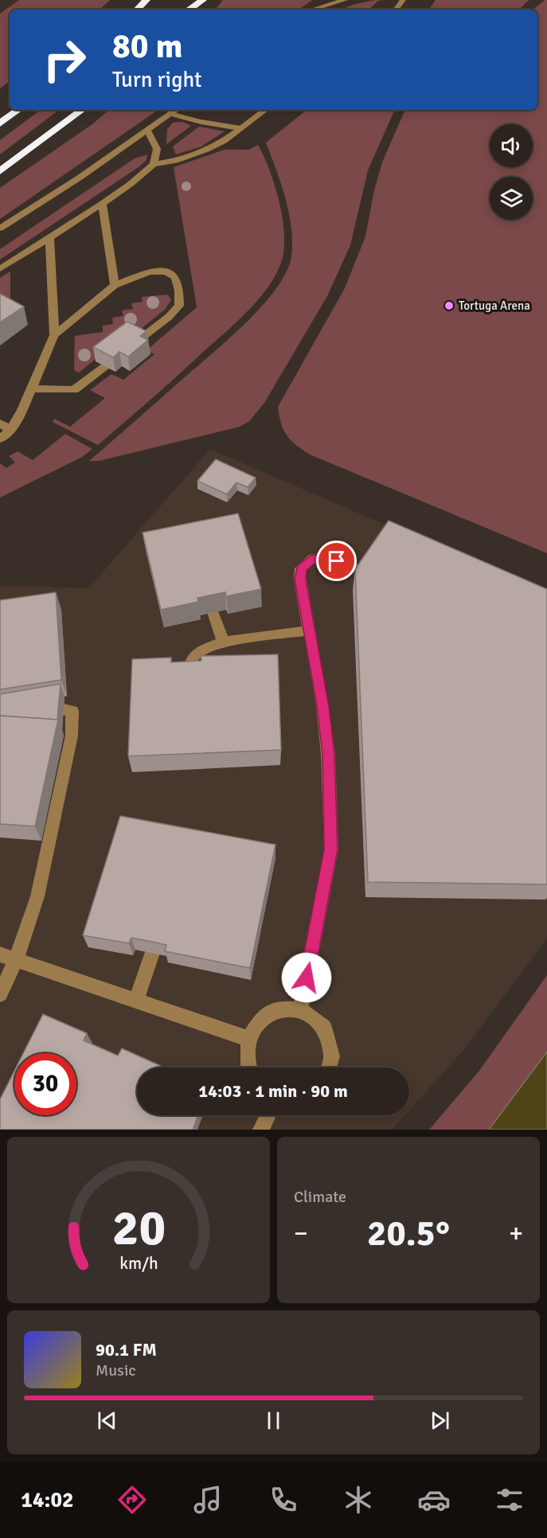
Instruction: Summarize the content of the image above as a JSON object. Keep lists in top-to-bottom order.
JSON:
{
  "places": ["Tortuga Arena"],
  "page": {
    "turn": ["80 m", "Turn right"],
    "limit": "30",
    "trip": "14:03 · 1 min · 90 m",
    "tile": "Climate",
    "heat": ["−", "20.5°", "+"],
    "song": ["90.1 FM", "Music"],
    "tabs": "14:02",
    "gauge": ["20", "km/h"]
  }
}
